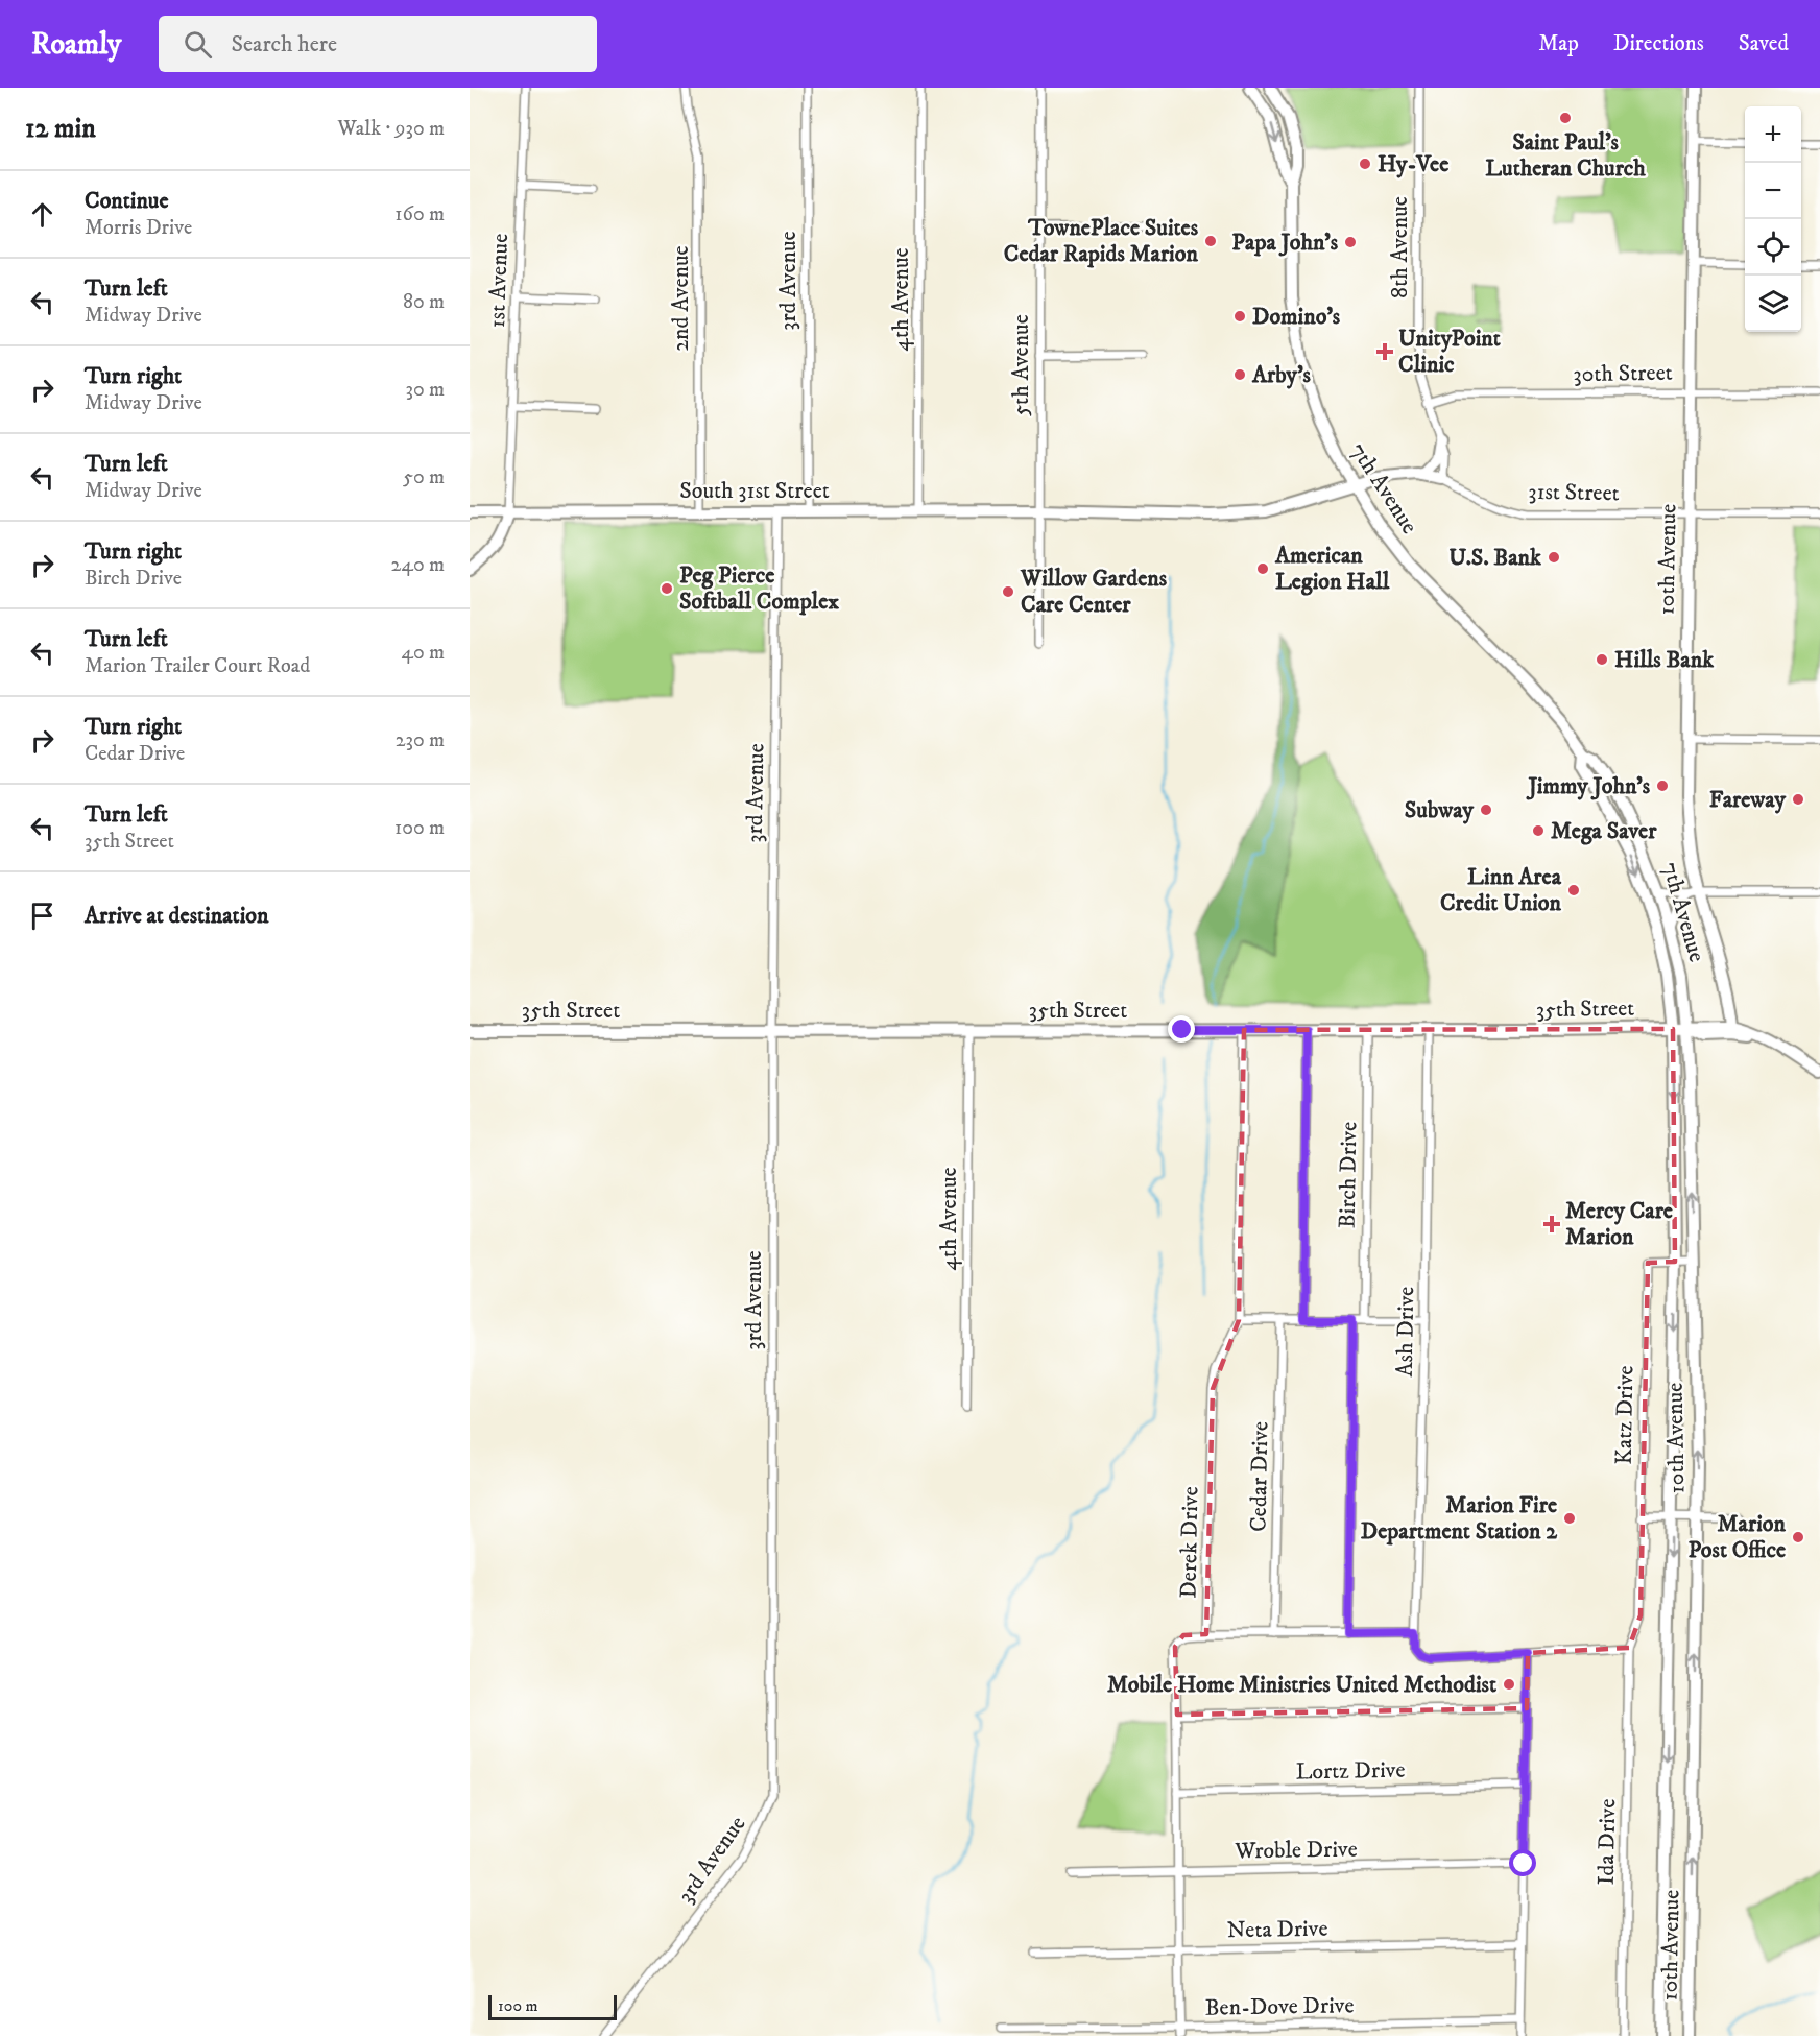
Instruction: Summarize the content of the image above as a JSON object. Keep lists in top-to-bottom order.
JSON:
{
  "streets": {
    "street": [
      "8th Avenue",
      "1st Avenue",
      "3rd Avenue",
      "2nd Avenue",
      "4th Avenue",
      "5th Avenue",
      "30th Street",
      "7th Avenue",
      "South 31st Street",
      "31st Street",
      "10th Avenue",
      "35th Street",
      "Birch Drive",
      "Ash Drive",
      "Katz Drive",
      "Cedar Drive",
      "Derek Drive",
      "Lortz Drive",
      "Ida Drive",
      "Wroble Drive",
      "Neta Drive",
      "Ben-Dove Drive"
    ]
  },
  "crossings": [
    ["8th Avenue", "30th Street"],
    ["8th Avenue", "31st Street"],
    ["1st Avenue", "South 31st Street"],
    ["3rd Avenue", "South 31st Street"],
    ["3rd Avenue", "35th Street"],
    ["2nd Avenue", "South 31st Street"],
    ["4th Avenue", "South 31st Street"],
    ["4th Avenue", "35th Street"],
    ["5th Avenue", "South 31st Street"],
    ["5th Avenue", "31st Street"],
    ["30th Street", "10th Avenue"],
    ["7th Avenue", "31st Street"],
    ["7th Avenue", "10th Avenue"],
    ["7th Avenue", "35th Street"],
    ["South 31st Street", "31st Street"],
    ["31st Street", "10th Avenue"],
    ["10th Avenue", "35th Street"],
    ["10th Avenue", "Katz Drive"],
    ["35th Street", "Birch Drive"],
    ["35th Street", "Ash Drive"],
    ["35th Street", "Derek Drive"],
    ["Katz Drive", "Ida Drive"]
  ],
  "places": {
    "other": [
      "Saint Paul's Lutheran Church",
      "Hy-Vee",
      "TownePlace Suites Cedar Rapids Marion",
      "Papa John's",
      "Domino's",
      "Arby's",
      "U.S. Bank",
      "American Legion Hall",
      "Peg Pierce Softball Complex",
      "Willow Gardens Care Center",
      "Hills Bank",
      "Jimmy John's",
      "Fareway",
      "Subway",
      "Mega Saver",
      "Linn Area Credit Union",
      "Marion Fire Department Station 2",
      "Marion Post Office",
      "Mobile Home Ministries United Methodist"
    ],
    "health": ["UnityPoint Clinic", "Mercy Care Marion"]
  },
  "scale_bar": "100 m",
  "page": {
    "header": "Roamly",
    "search": "Search here",
    "nav": ["Map", "Directions", "Saved"],
    "heading": ["12 min", "Walk · 930 m"],
    "map_buttons": ["+", "−"],
    "list": [
      ["Continue", "Morris Drive", "160 m"],
      ["Turn left", "Midway Drive", "80 m"],
      ["Turn right", "Midway Drive", "30 m"],
      ["Turn left", "Midway Drive", "50 m"],
      ["Turn right", "Birch Drive", "240 m"],
      ["Turn left", "Marion Trailer Court Road", "40 m"],
      ["Turn right", "Cedar Drive", "230 m"],
      ["Turn left", "35th Street", "100 m"],
      "Arrive at destination"
    ],
    "scale": "100 m"
  }
}
